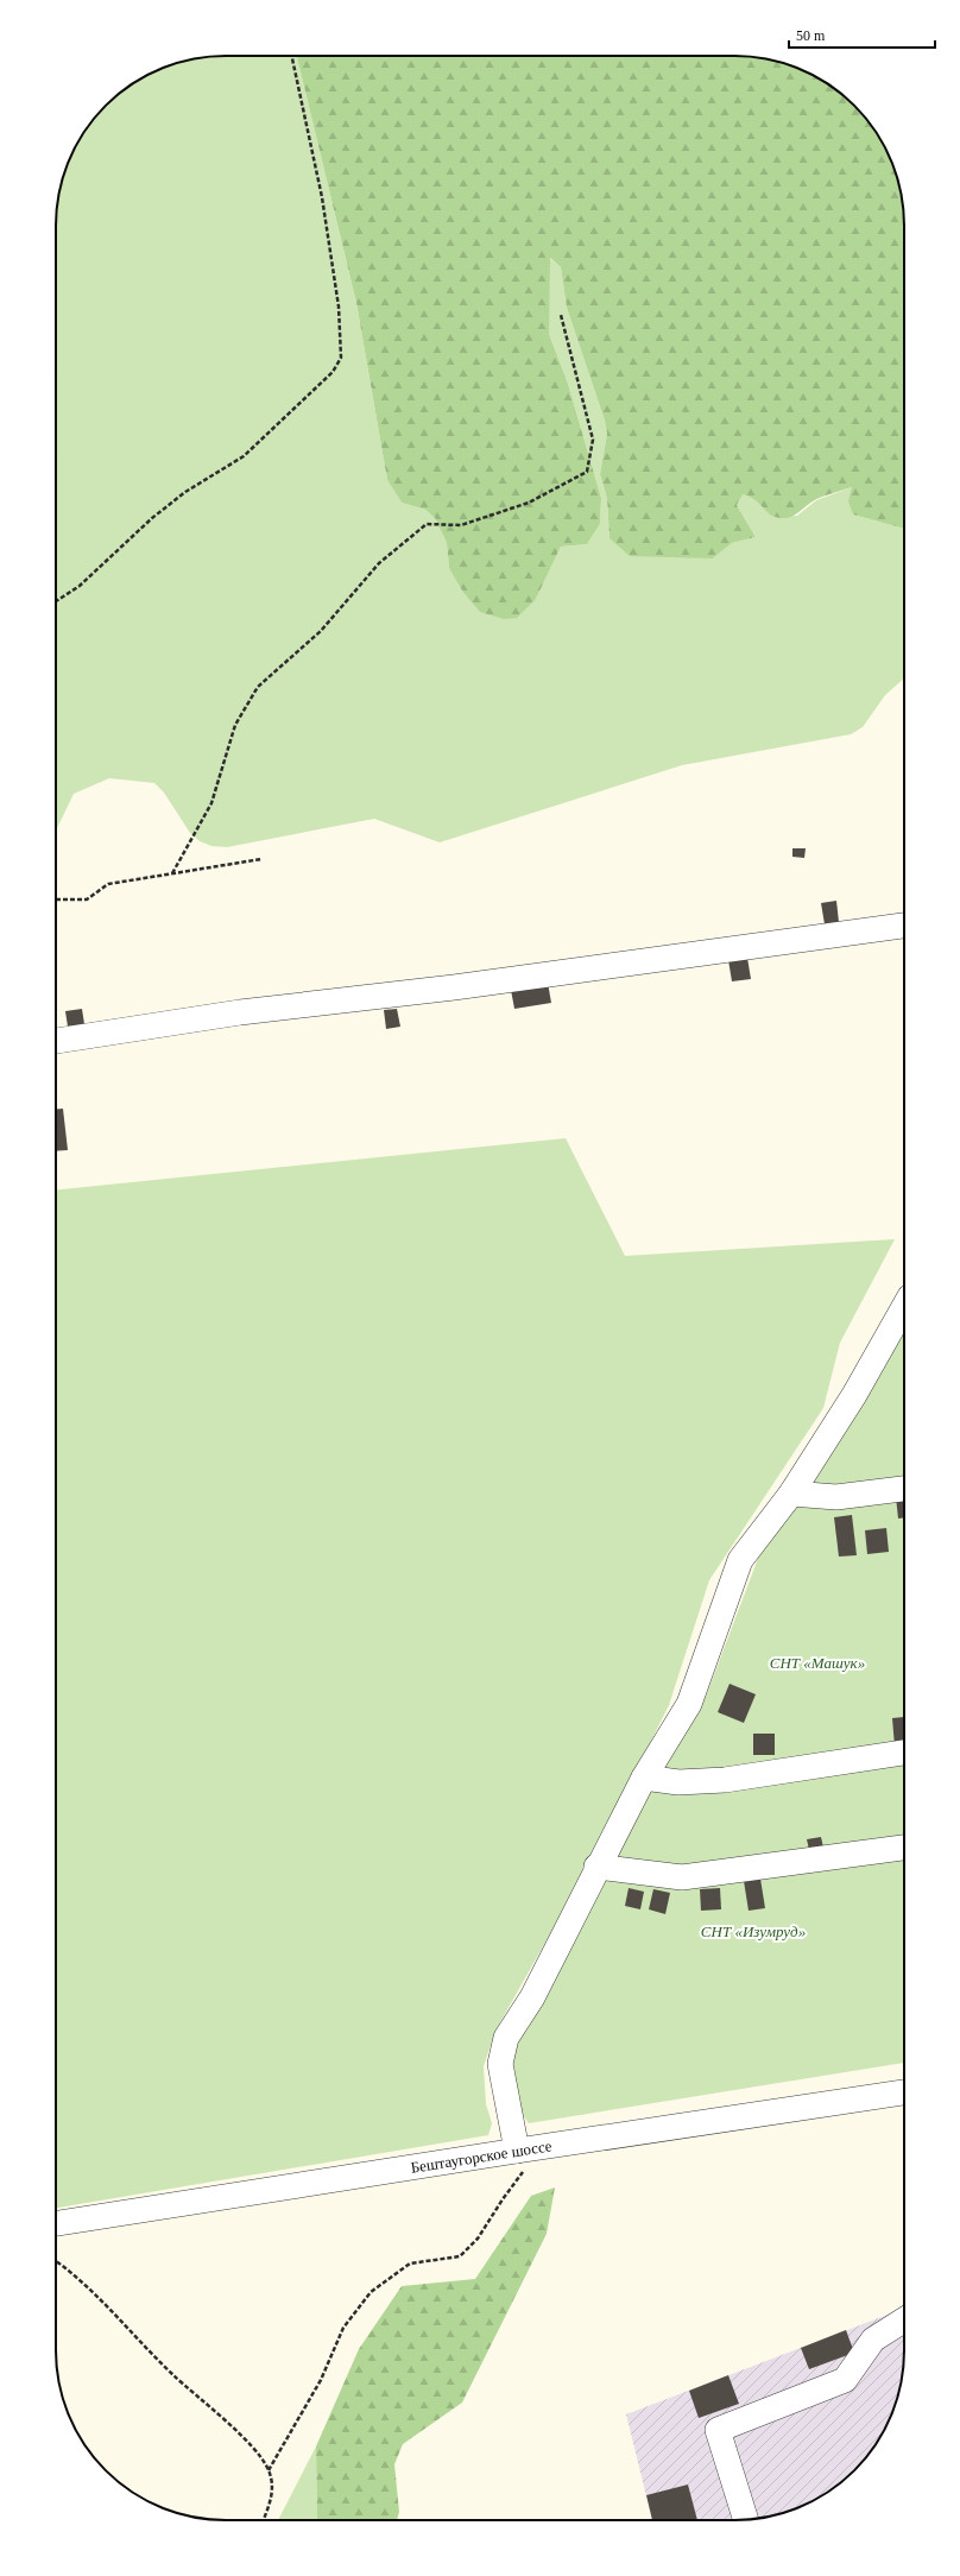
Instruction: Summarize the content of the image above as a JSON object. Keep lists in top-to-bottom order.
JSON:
{
  "streets": {
    "street": ["Бештаугорское шоссе"]
  },
  "parks": ["СНТ «Машук»", "СНТ «Изумруд»"],
  "scale_bar": "50 m"
}
